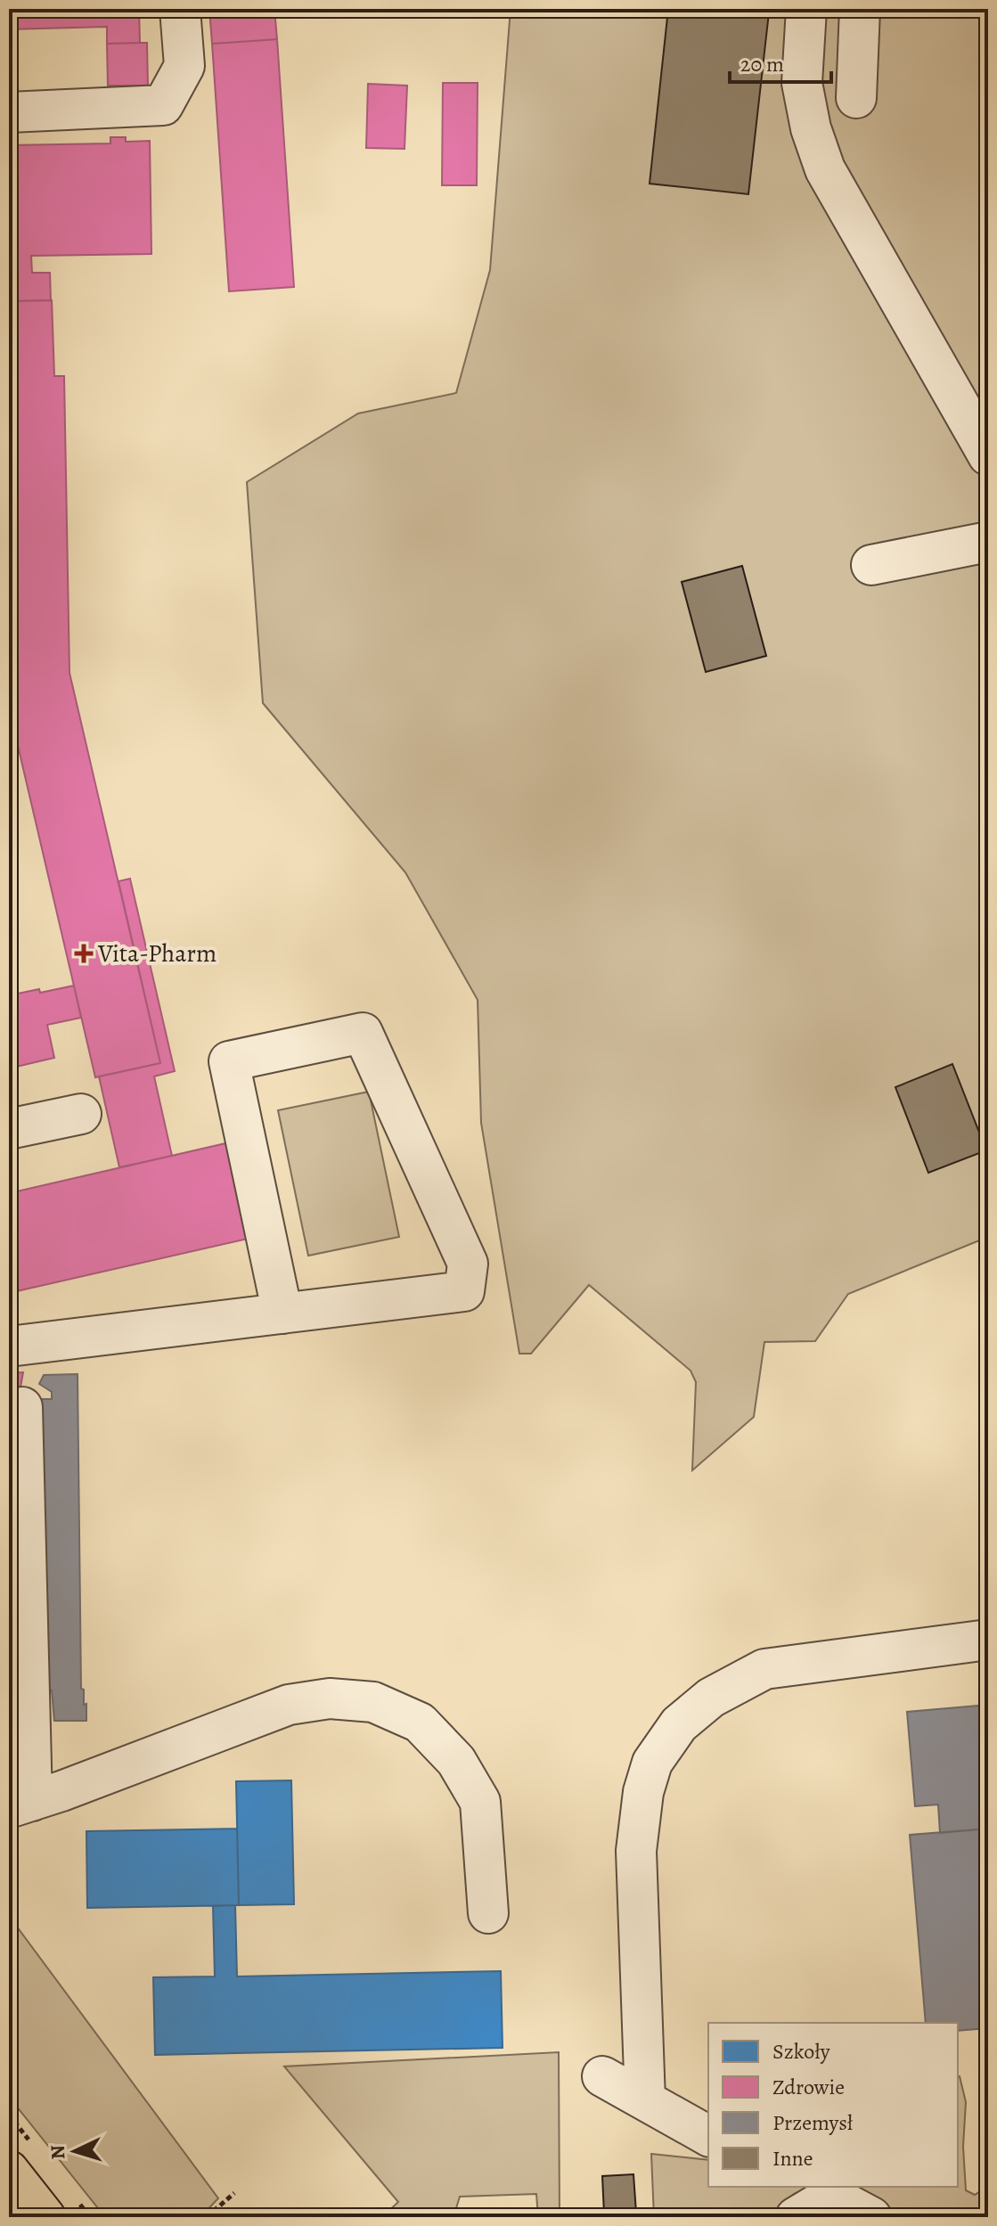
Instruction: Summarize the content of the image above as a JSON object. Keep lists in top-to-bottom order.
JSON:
{
  "places": {
    "health": ["Vita-Pharm"]
  },
  "legend": [
    "Szkoły",
    "Zdrowie",
    "Przemysł",
    "Inne"
  ],
  "scale_bar": "20 m",
  "north": "left"
}
